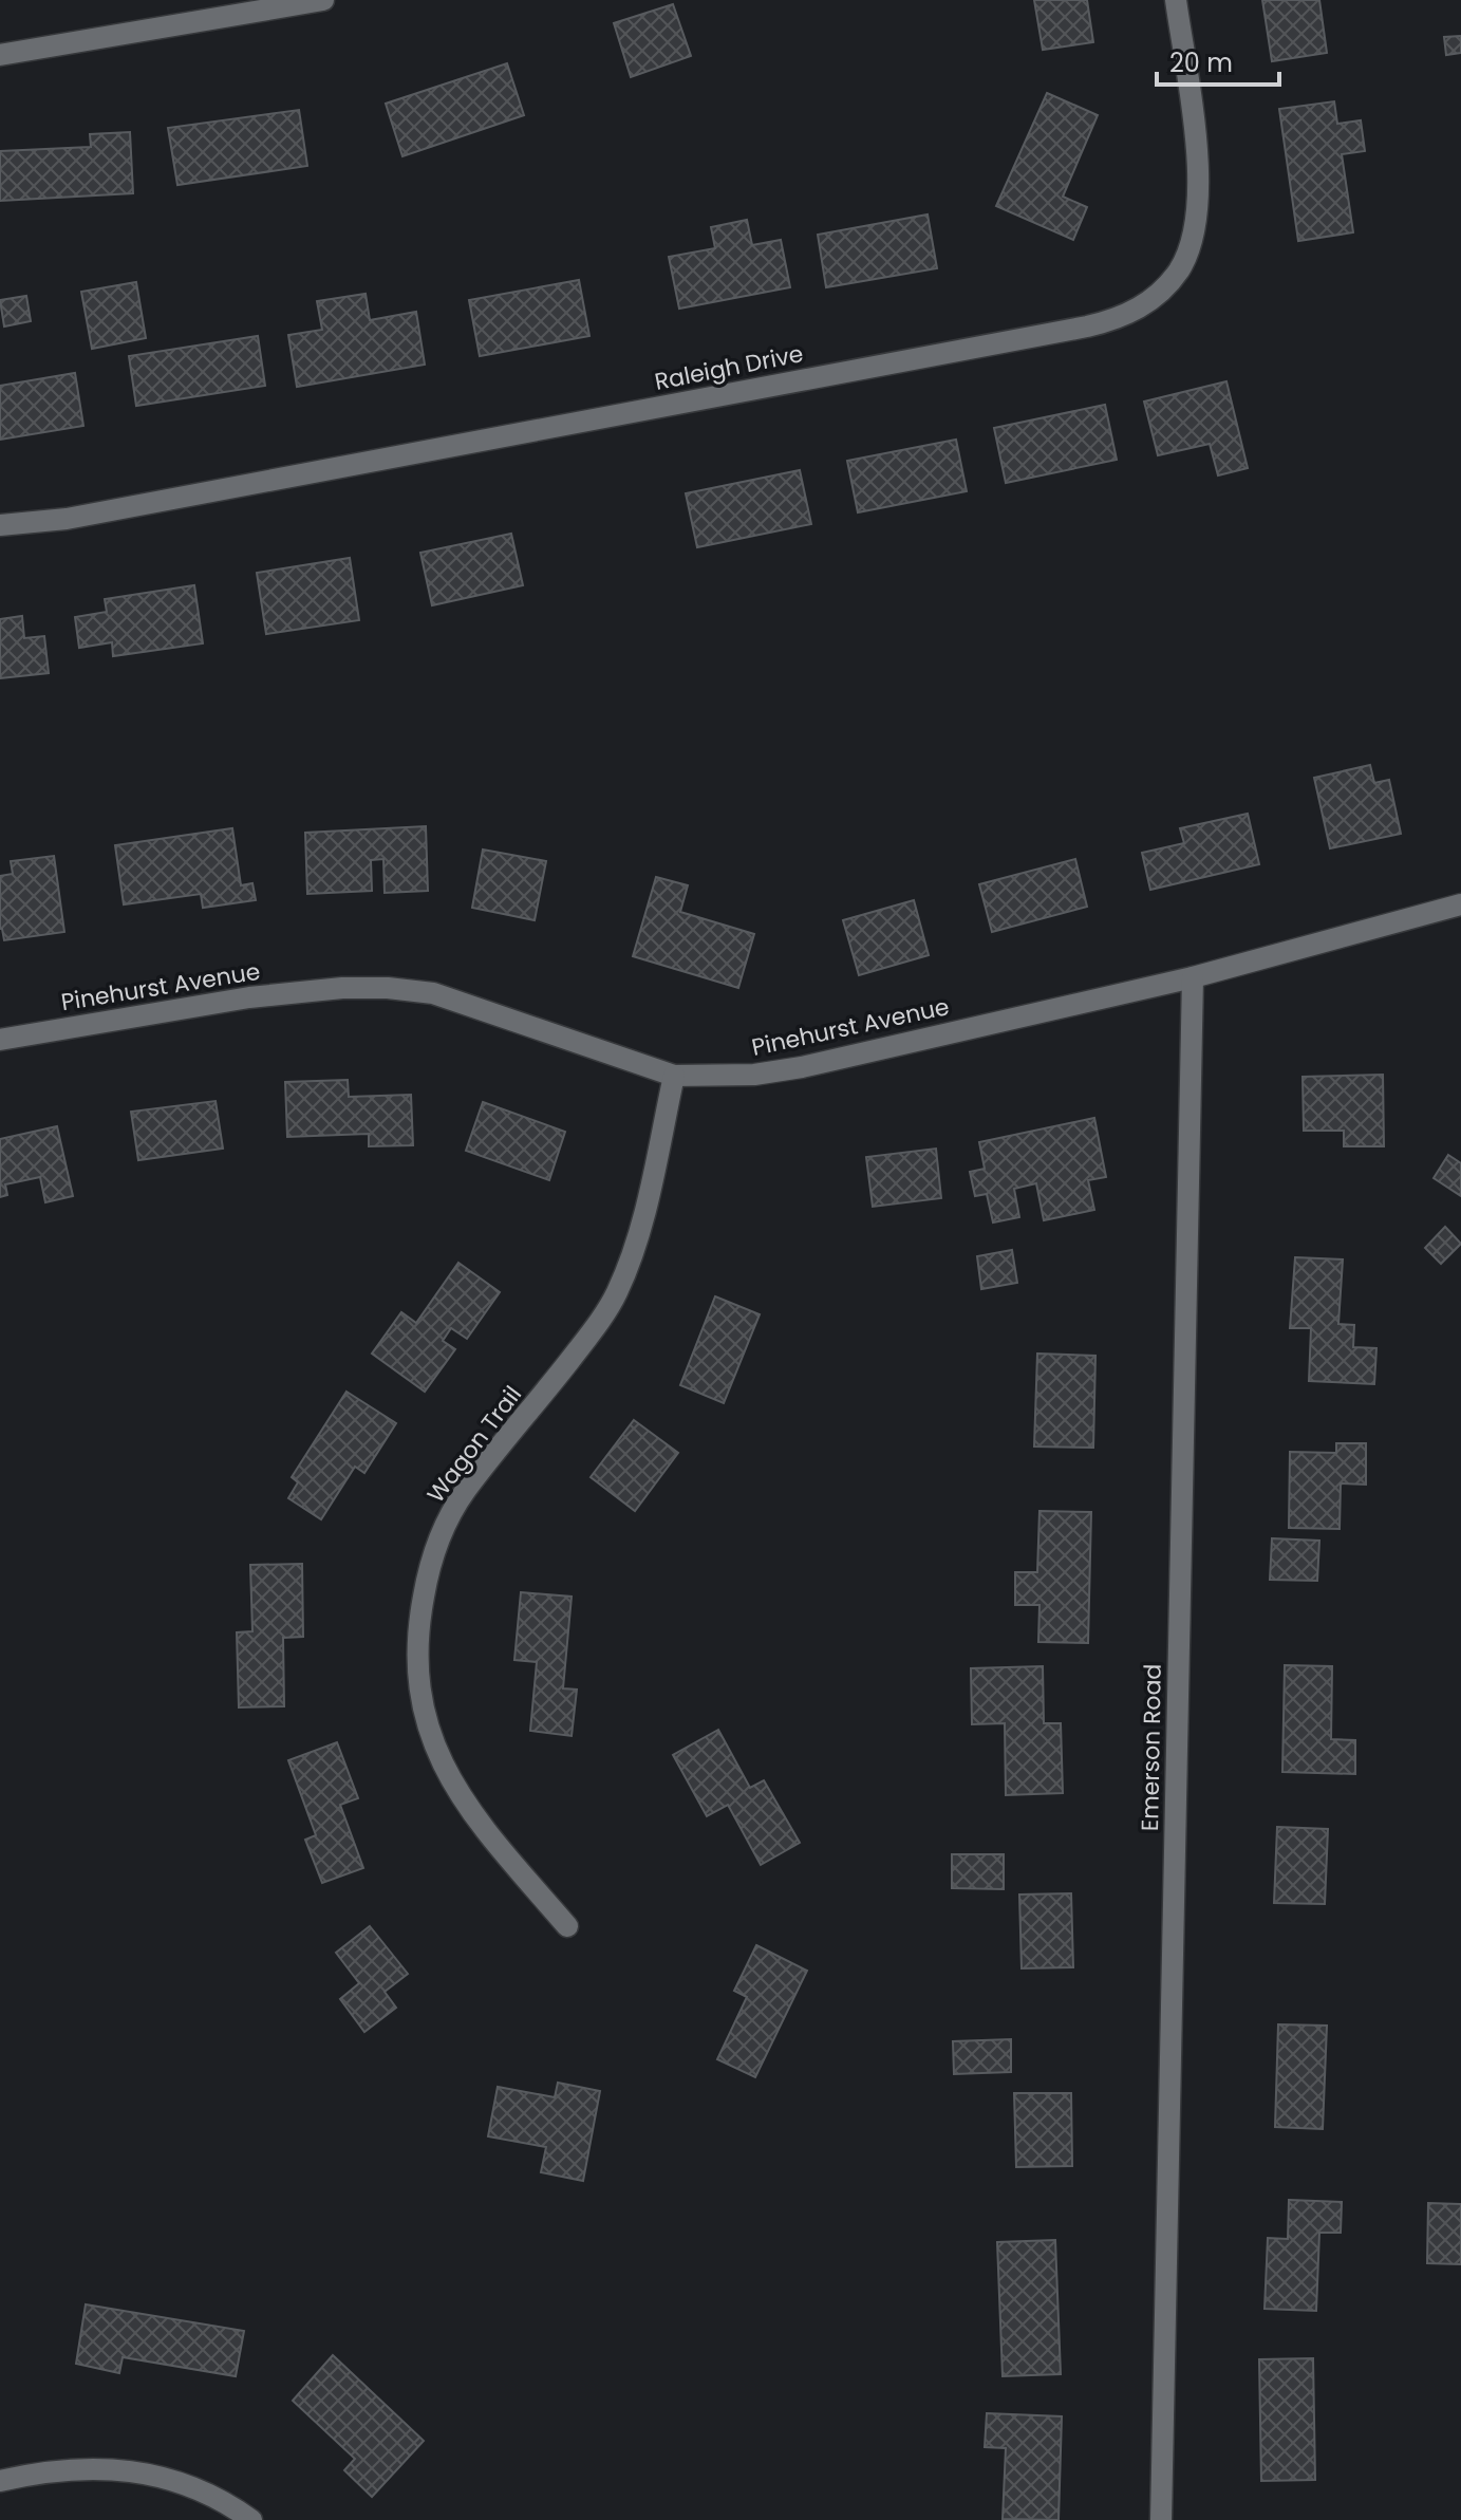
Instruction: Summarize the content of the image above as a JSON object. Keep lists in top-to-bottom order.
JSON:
{
  "streets": {
    "street": [
      "Raleigh Drive",
      "Pinehurst Avenue",
      "Wagon Trail",
      "Emerson Road"
    ]
  },
  "crossings": [
    ["Pinehurst Avenue", "Wagon Trail"],
    ["Pinehurst Avenue", "Emerson Road"]
  ],
  "scale_bar": "20 m"
}
